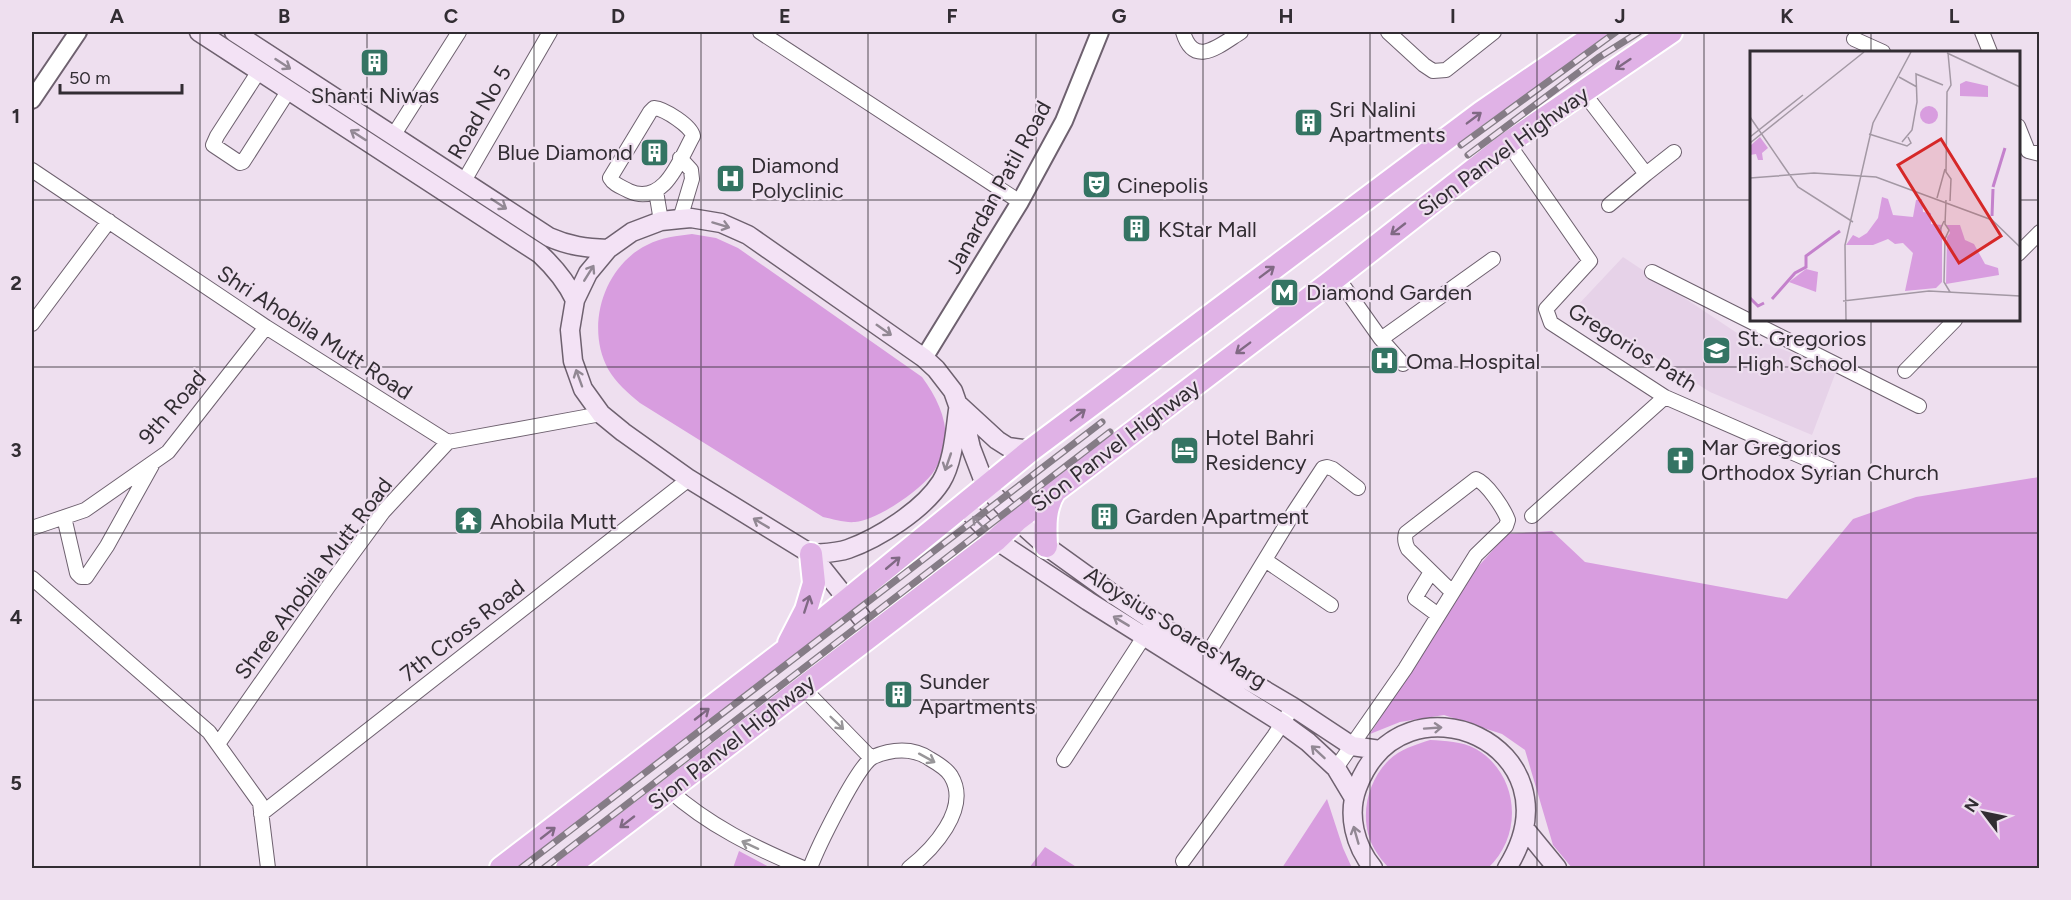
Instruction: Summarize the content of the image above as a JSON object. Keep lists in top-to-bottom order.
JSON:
{
  "streets": {
    "highway": ["Sion Panvel Highway"],
    "main road": ["Aloysius Soares Marg"],
    "street": [
      "Road No 5",
      "Janardan Patil Road",
      "Shri Ahobila Mutt Road",
      "Gregorios Path",
      "9th Road",
      "Shree Ahobila Mutt Road",
      "7th Cross Road"
    ]
  },
  "crossings": [
    ["Sion Panvel Highway", "Gregorios Path"],
    ["Sion Panvel Highway", "Aloysius Soares Marg"],
    ["Shri Ahobila Mutt Road", "9th Road"],
    ["Shri Ahobila Mutt Road", "Shree Ahobila Mutt Road"]
  ],
  "places": {
    "building": [
      "Shanti Niwas",
      "Sri Nalini Apartments",
      "Blue Diamond",
      "KStar Mall",
      "Garden Apartment",
      "Sunder Apartments"
    ],
    "hospital": ["Diamond Polyclinic", "Oma Hospital"],
    "theatre": ["Cinepolis"],
    "metro station": ["Diamond Garden"],
    "school or university": ["St. Gregorios High School"],
    "hotel": ["Hotel Bahri Residency"],
    "church": ["Mar Gregorios Orthodox Syrian Church"],
    "temple": ["Ahobila Mutt"]
  },
  "scale_bar": "50 m",
  "north": "top left",
  "grid": {
    "columns": [
      "A",
      "B",
      "C",
      "D",
      "E",
      "F",
      "G",
      "H",
      "I",
      "J",
      "K",
      "L"
    ],
    "rows": [
      "1",
      "2",
      "3",
      "4",
      "5"
    ]
  }
}
